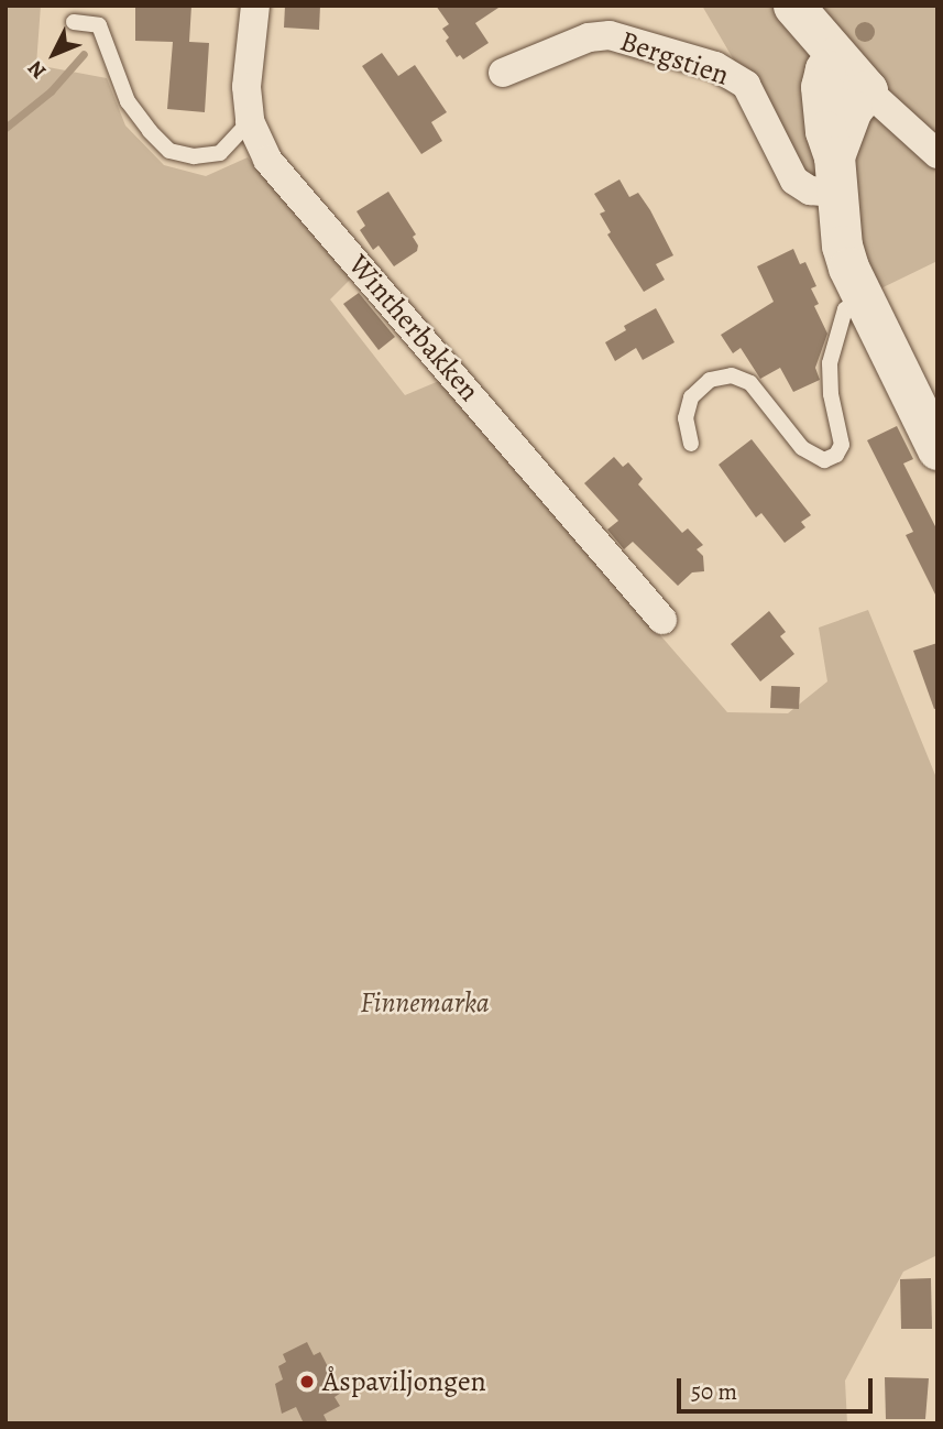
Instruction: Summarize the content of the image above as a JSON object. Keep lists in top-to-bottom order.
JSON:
{
  "streets": {
    "street": ["Bergstien", "Wintherbakken"]
  },
  "parks": ["Finnemarka"],
  "places": ["Åspaviljongen"],
  "scale_bar": "50 m",
  "north": "bottom left"
}
